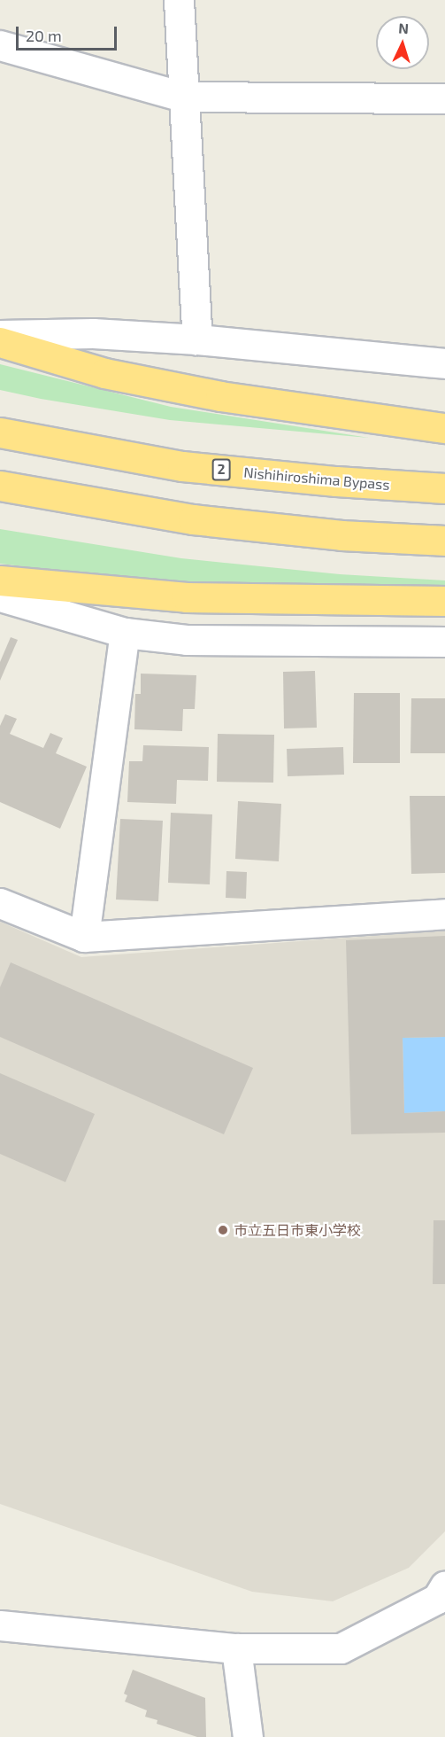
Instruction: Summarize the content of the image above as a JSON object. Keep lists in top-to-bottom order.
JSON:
{
  "streets": {
    "highway": ["2", "Nishihiroshima Bypass"]
  },
  "places": ["市立五日市東小学校"],
  "scale_bar": "20 m",
  "north": "top"
}
